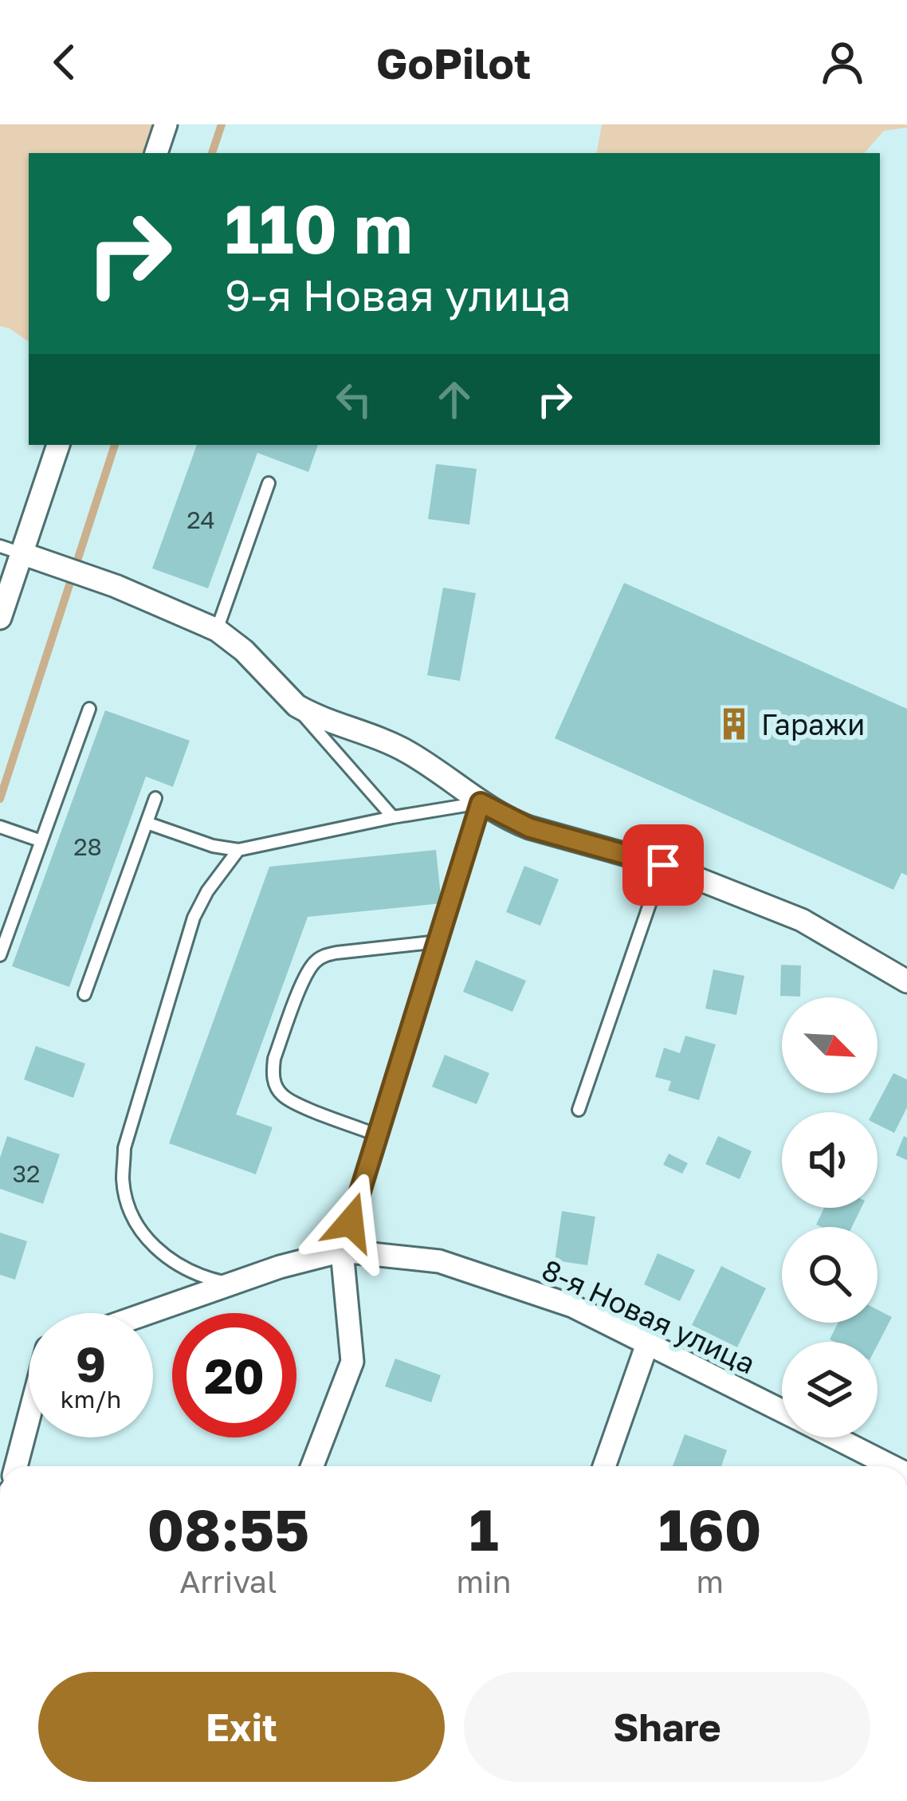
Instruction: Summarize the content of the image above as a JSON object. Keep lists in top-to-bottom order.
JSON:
{
  "streets": {
    "street": ["8-я Новая улица"]
  },
  "places": {
    "building": ["Гаражи"]
  },
  "house_numbers": ["24", "28", "32"],
  "north": "bottom right",
  "page": {
    "header": "GoPilot",
    "turn": ["110 m", "9-я Новая улица"],
    "speed": "9 km/h",
    "limit": "20",
    "eta": [
      "08:55",
      "Arrival",
      "1",
      "min",
      "160",
      "m"
    ],
    "buttons": ["Exit", "Share"]
  }
}
